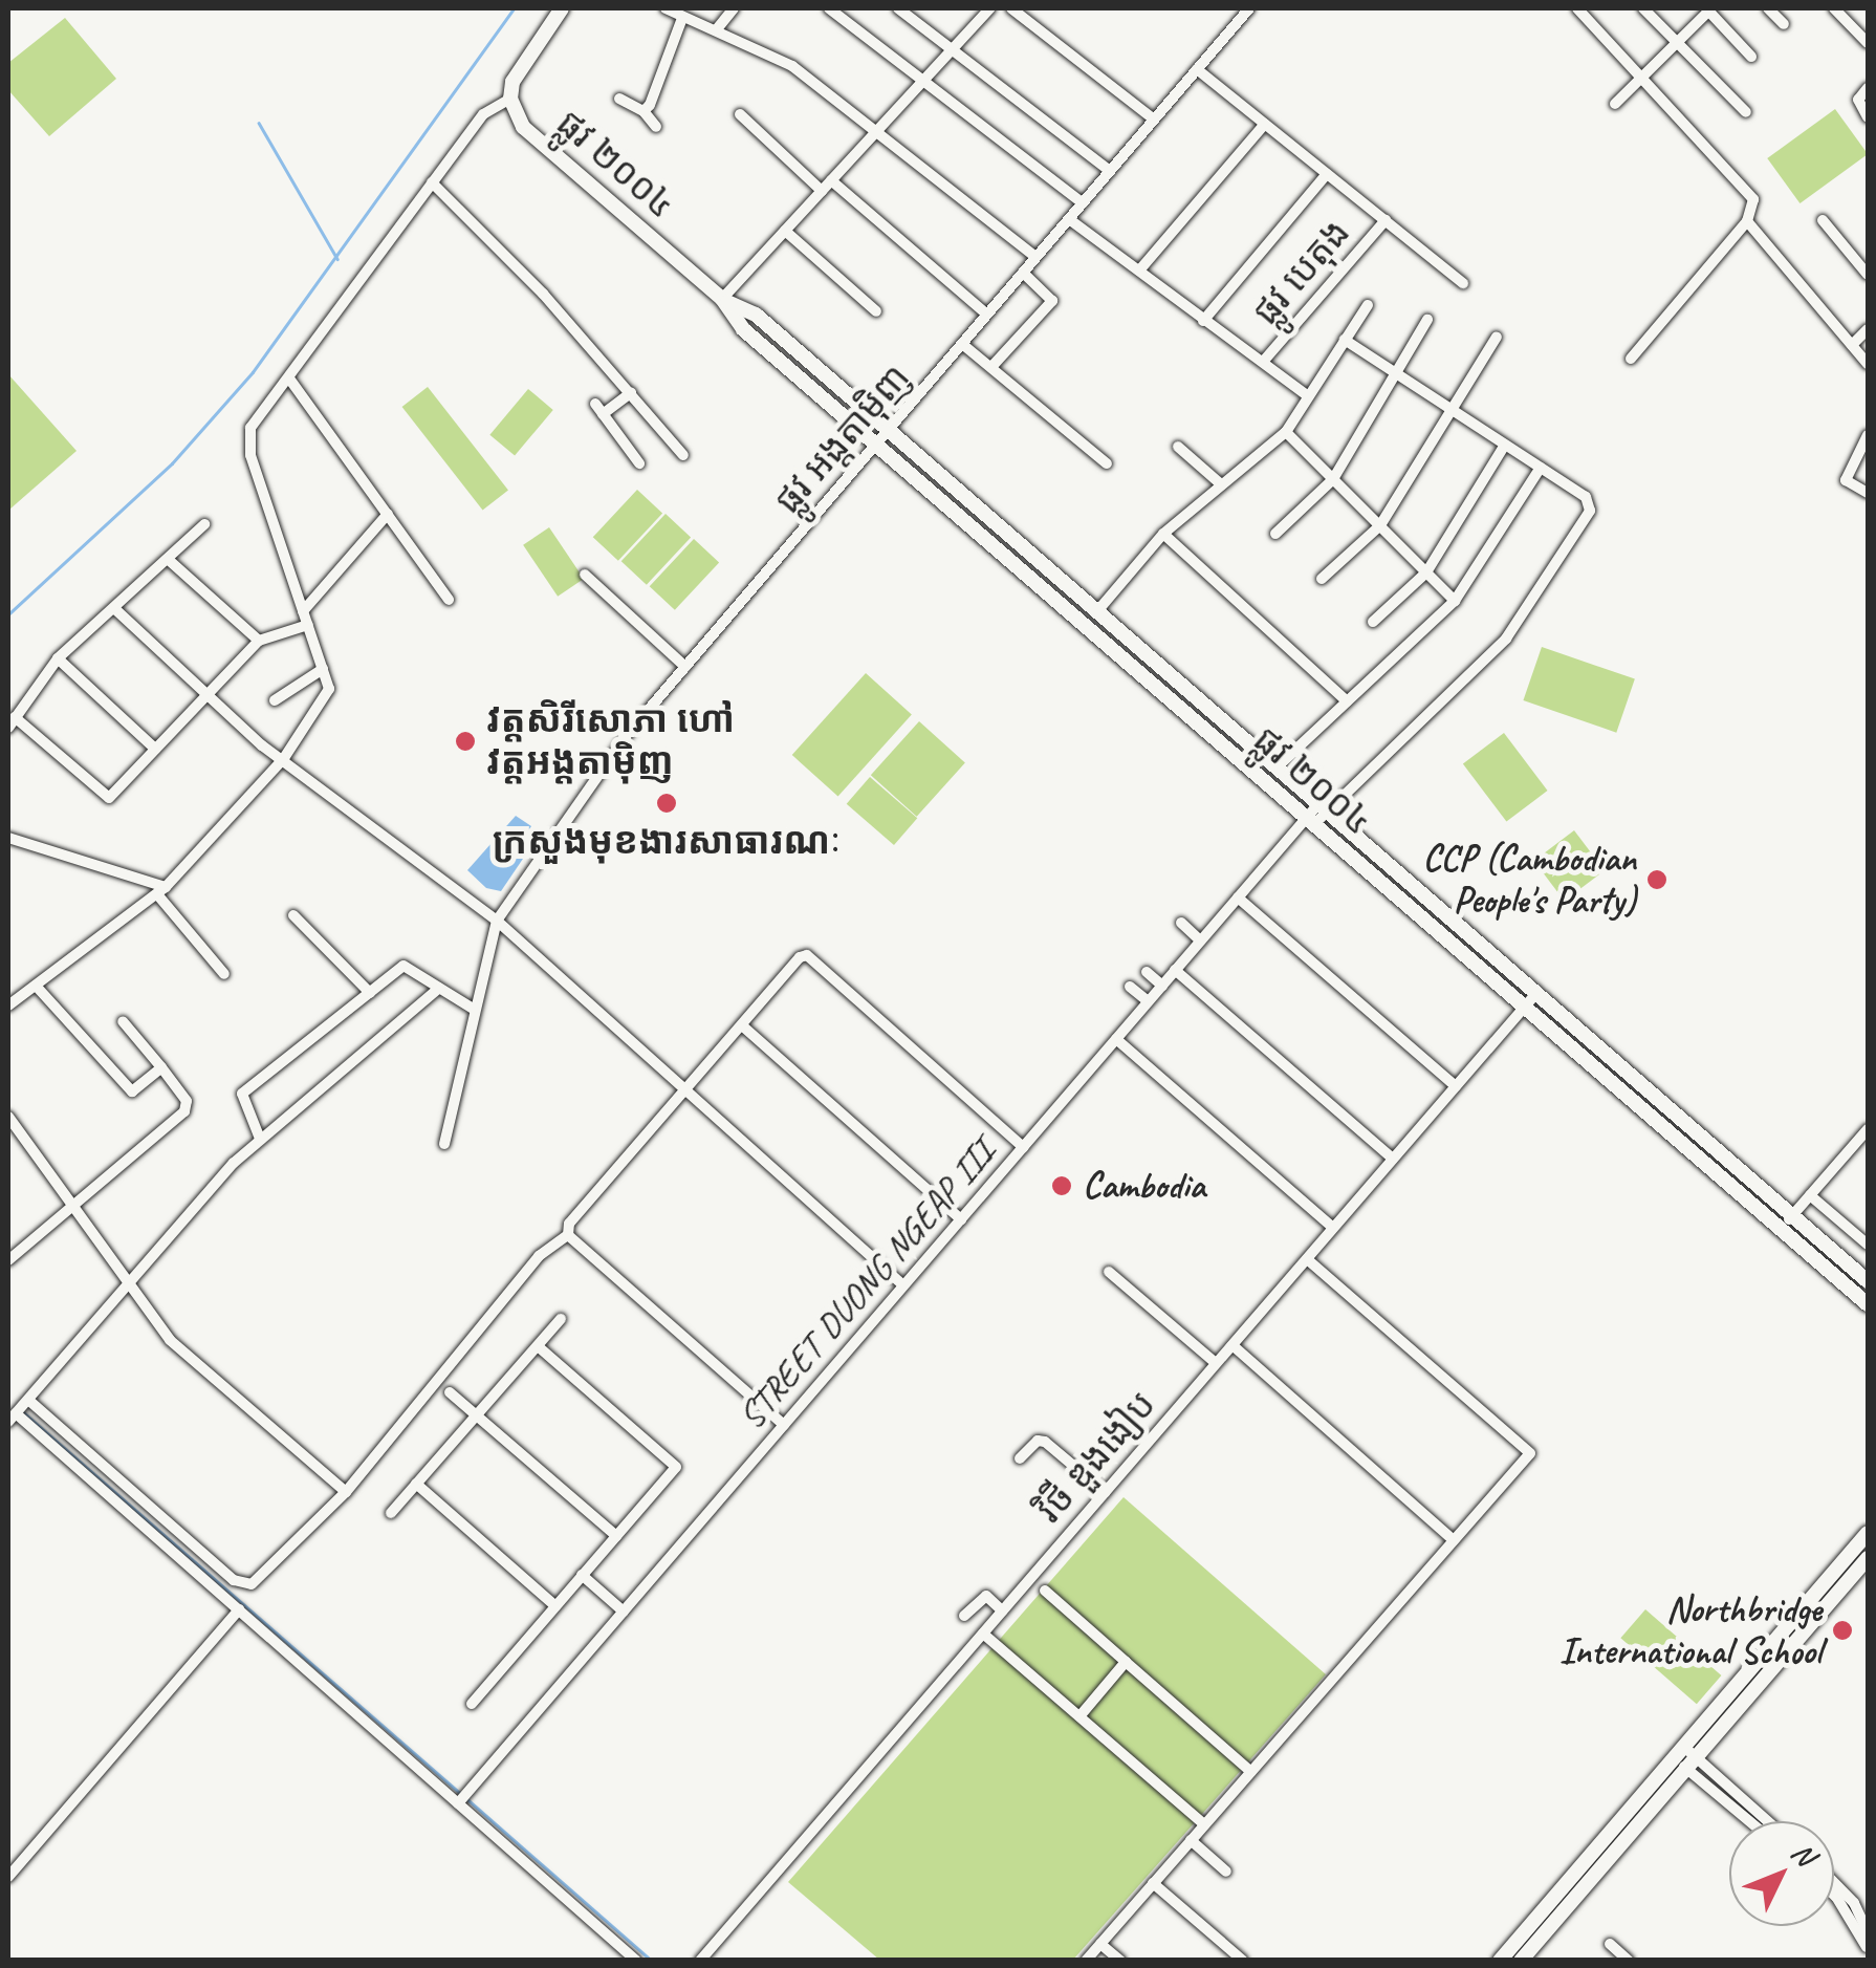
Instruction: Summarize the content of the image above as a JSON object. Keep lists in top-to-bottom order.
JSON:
{
  "streets": {
    "main road": ["ផ្លូវ ២០០៤"],
    "street": [
      "ផ្លូវ បេតុង",
      "ផ្លូវ អង្តតាម៉ិញ",
      "STREET DUONG NGEAP III",
      "វិថី ឌួងងៀប"
    ]
  },
  "crossings": [
    ["ផ្លូវ ២០០៤", "ផ្លូវ អង្តតាម៉ិញ"],
    ["ផ្លូវ ២០០៤", "STREET DUONG NGEAP III"],
    ["ផ្លូវ ២០០៤", "វិថី ឌួងងៀប"]
  ],
  "places": [
    "វត្តសិរីសោភា ហៅ វត្តអង្តតាម៉ិញ",
    "ក្រសួងមុខងារសាធារណៈ",
    "CCP (Cambodian People's Party)",
    "Cambodia",
    "Northbridge International School"
  ],
  "north": "top right"
}
